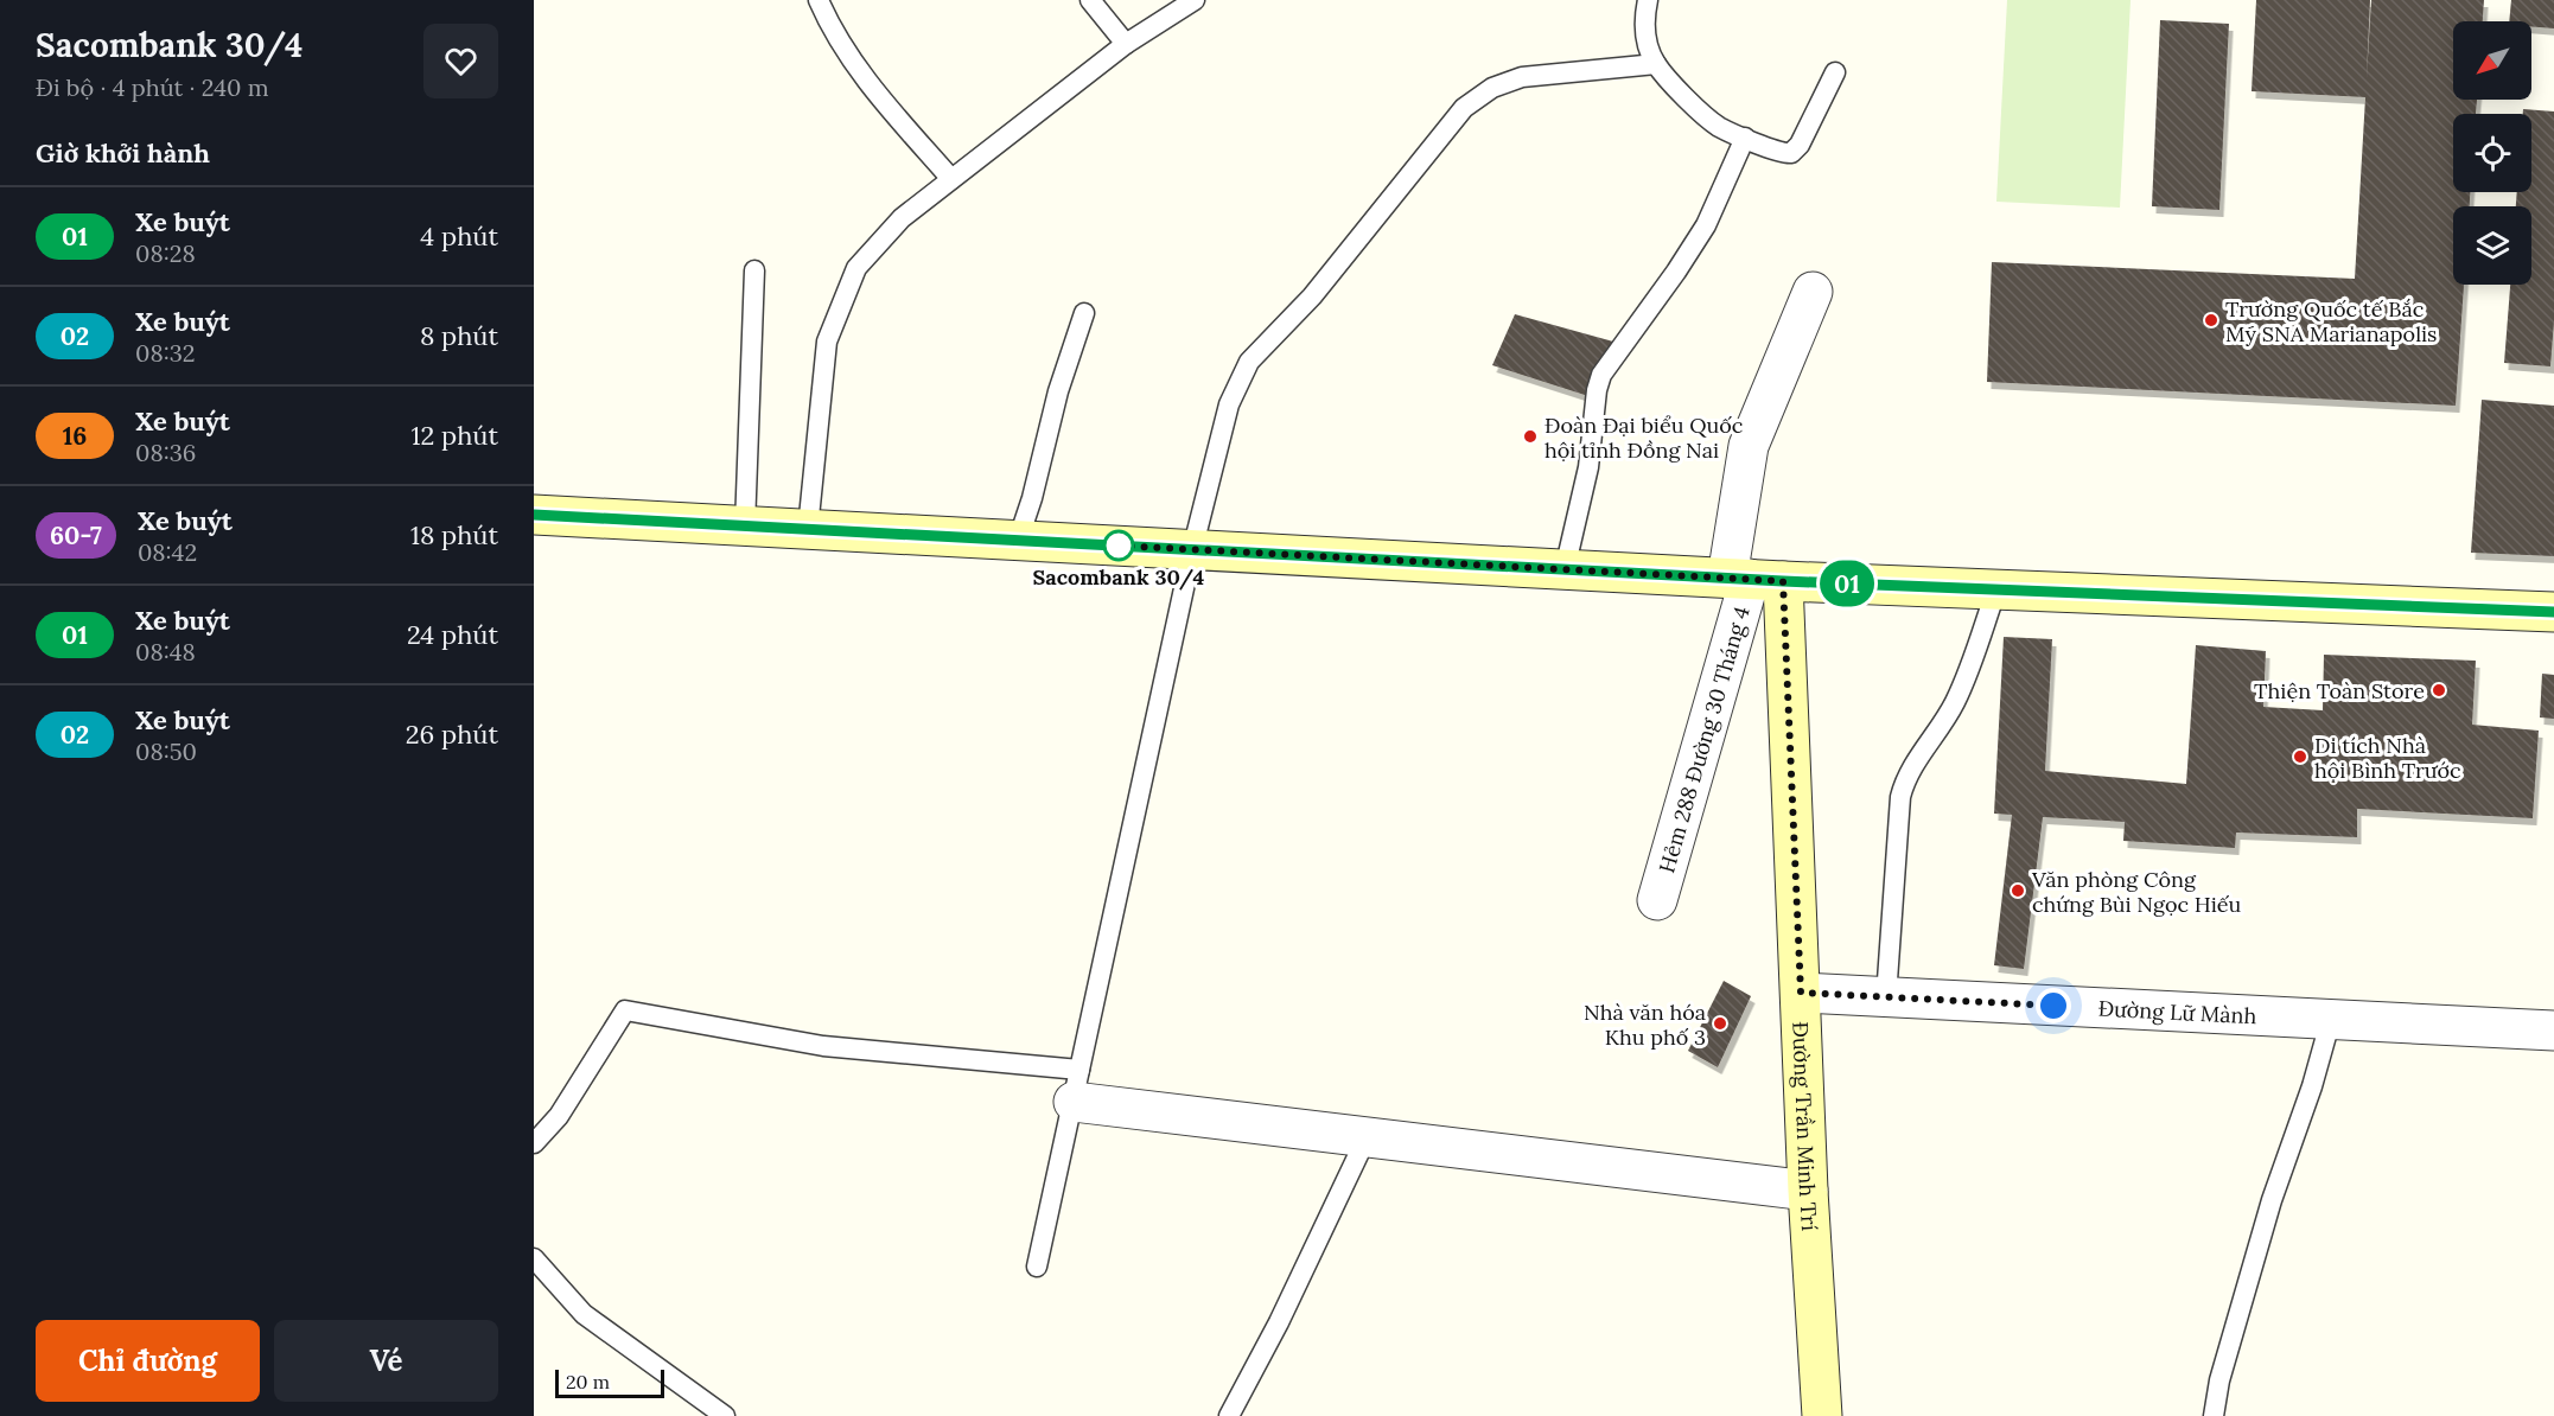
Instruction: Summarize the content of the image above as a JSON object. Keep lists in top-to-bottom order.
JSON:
{
  "streets": {
    "main road": ["Đường Trần Minh Trí"],
    "street": ["Hẻm 288 Đường 30 Tháng 4", "Đường Lữ Mành"]
  },
  "crossings": [
    ["Hẻm 288 Đường 30 Tháng 4", "Đường Trần Minh Trí"],
    ["Đường Lữ Mành", "Đường Trần Minh Trí"]
  ],
  "places": [
    "Trường Quốc tế Bắc Mỹ SNA Marianapolis",
    "Đoàn Đại biểu Quốc hội tỉnh Đồng Nai",
    "Sacombank 30/4",
    "Thiện Toàn Store",
    "Di tích Nhà hội Bình Trước",
    "Văn phòng Công chứng Bùi Ngọc Hiếu",
    "Nhà văn hóa Khu phố 3"
  ],
  "lines": ["bus line 01"],
  "scale_bar": "20 m",
  "north": "bottom left",
  "page": {
    "heading": [
      ["Sacombank 30/4", "Đi bộ · 4 phút · 240 m"],
      "Giờ khởi hành"
    ],
    "on_map": "01",
    "list": [
      {
        "mark": "01",
        "name": "Xe buýt",
        "note": "08:28",
        "value": "4 phút"
      },
      {
        "mark": "02",
        "name": "Xe buýt",
        "note": "08:32",
        "value": "8 phút"
      },
      {
        "mark": "16",
        "name": "Xe buýt",
        "note": "08:36",
        "value": "12 phút"
      },
      {
        "mark": "60-7",
        "name": "Xe buýt",
        "note": "08:42",
        "value": "18 phút"
      },
      {
        "mark": "01",
        "name": "Xe buýt",
        "note": "08:48",
        "value": "24 phút"
      },
      {
        "mark": "02",
        "name": "Xe buýt",
        "note": "08:50",
        "value": "26 phút"
      }
    ],
    "buttons": ["Chỉ đường", "Vé"],
    "scale": "20 m"
  }
}
